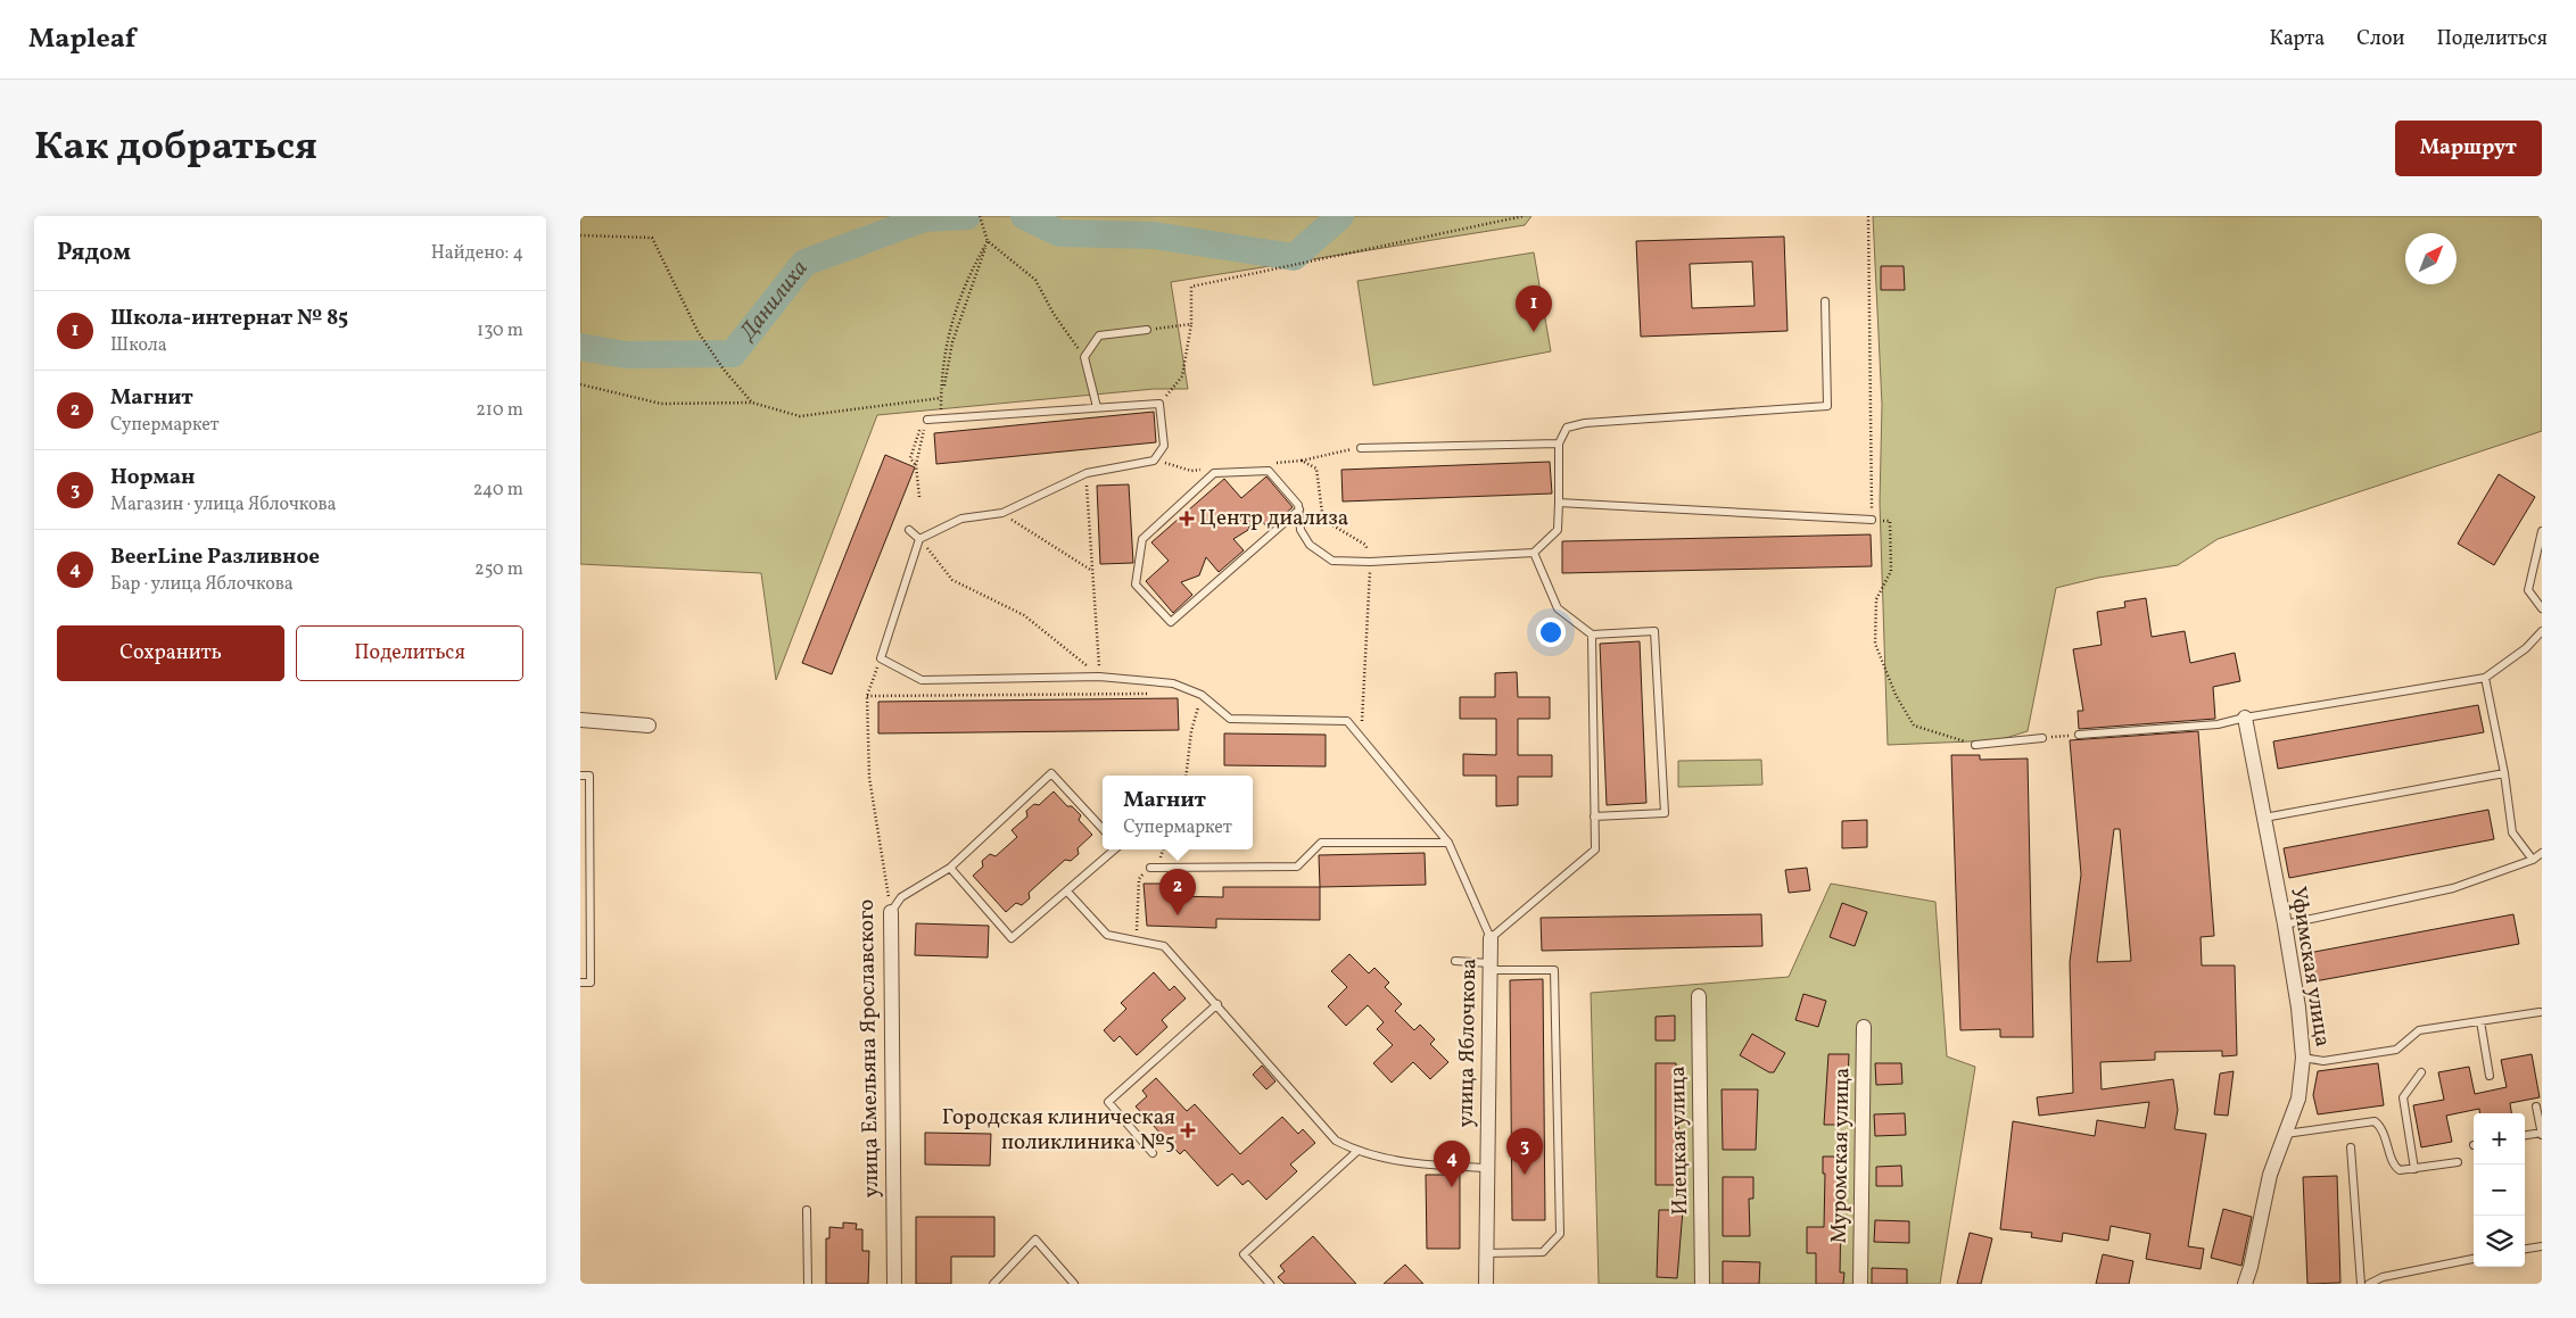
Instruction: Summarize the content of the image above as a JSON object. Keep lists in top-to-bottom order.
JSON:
{
  "streets": {
    "street": [
      "Уфимская улица",
      "улица Яблочкова",
      "улица Емельяна Ярославского",
      "Илецкая улица",
      "Муромская улица"
    ]
  },
  "water": ["Данилиха"],
  "places": {
    "health": ["Центр диализа", "Городская клиническая поликлиника №5"]
  },
  "north": "top right",
  "page": {
    "header": "Mapleaf",
    "nav": ["Карта", "Слои", "Поделиться"],
    "title": "Как добраться",
    "buttons": [
      "Маршрут",
      ["Сохранить", "Поделиться"]
    ],
    "heading": ["Рядом", "Найдено: 4"],
    "pins": [
      "1",
      "2",
      "3",
      "4"
    ],
    "list": [
      {
        "mark": "1",
        "name": "Школа-интернат № 85",
        "note": "Школа",
        "value": "130 m"
      },
      {
        "mark": "2",
        "name": "Магнит",
        "note": "Супермаркет",
        "value": "210 m"
      },
      {
        "mark": "3",
        "name": "Норман",
        "note": "Магазин · улица Яблочкова",
        "value": "240 m"
      },
      {
        "mark": "4",
        "name": "BeerLine Разливное",
        "note": "Бар · улица Яблочкова",
        "value": "250 m"
      }
    ],
    "popup": ["Магнит", "Супермаркет"],
    "map_buttons": ["+", "−"]
  }
}
